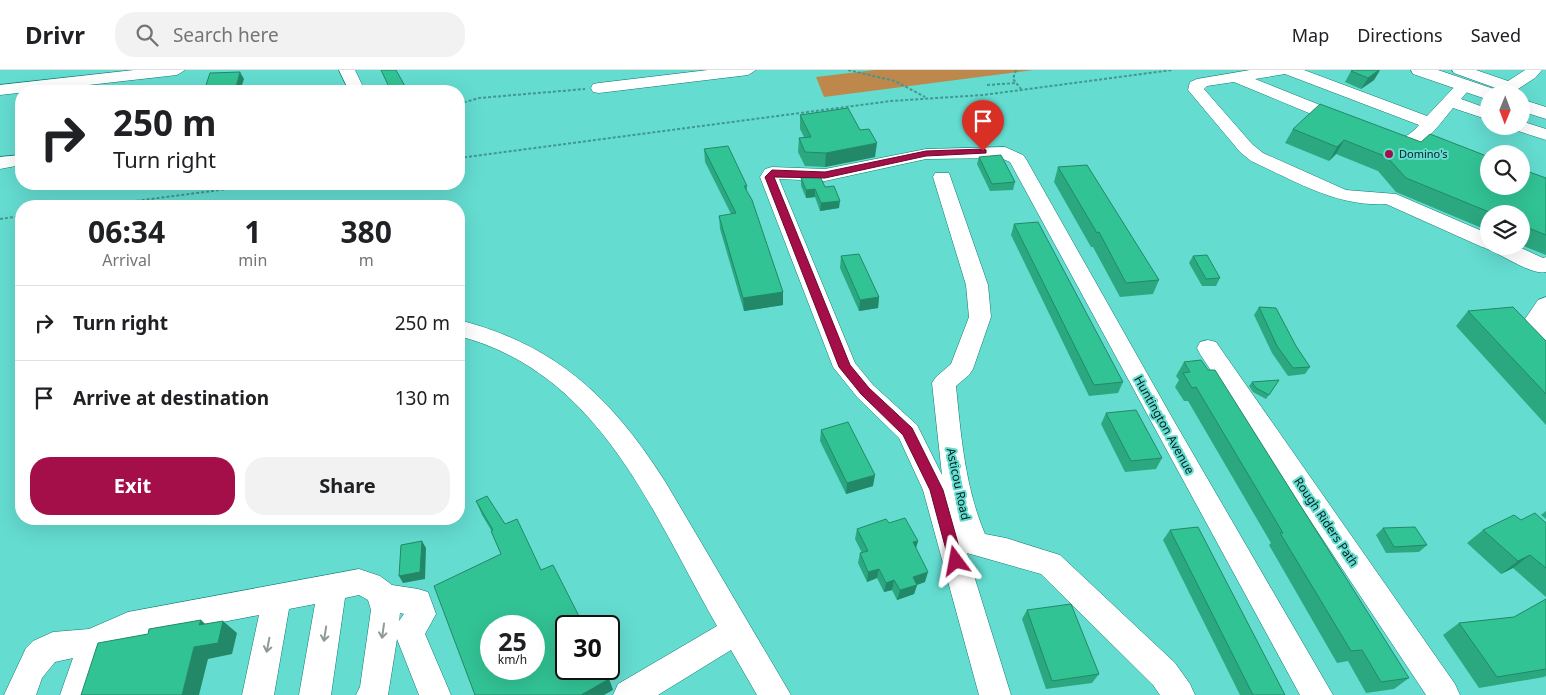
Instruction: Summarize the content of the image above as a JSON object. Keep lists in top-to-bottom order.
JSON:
{
  "streets": {
    "street": ["Huntington Avenue", "Asticou Road", "Rough Riders Path"]
  },
  "places": ["Domino's"],
  "north": "bottom",
  "page": {
    "header": "Drivr",
    "search": "Search here",
    "nav": ["Map", "Directions", "Saved"],
    "turn": ["250 m", "Turn right"],
    "eta": [
      "06:34",
      "Arrival",
      "1",
      "min",
      "380",
      "m"
    ],
    "list": [
      {
        "name": "Turn right",
        "value": "250 m"
      },
      {
        "name": "Arrive at destination",
        "value": "130 m"
      }
    ],
    "buttons": ["Exit", "Share"],
    "speed": "25 km/h",
    "limit": "30"
  }
}
